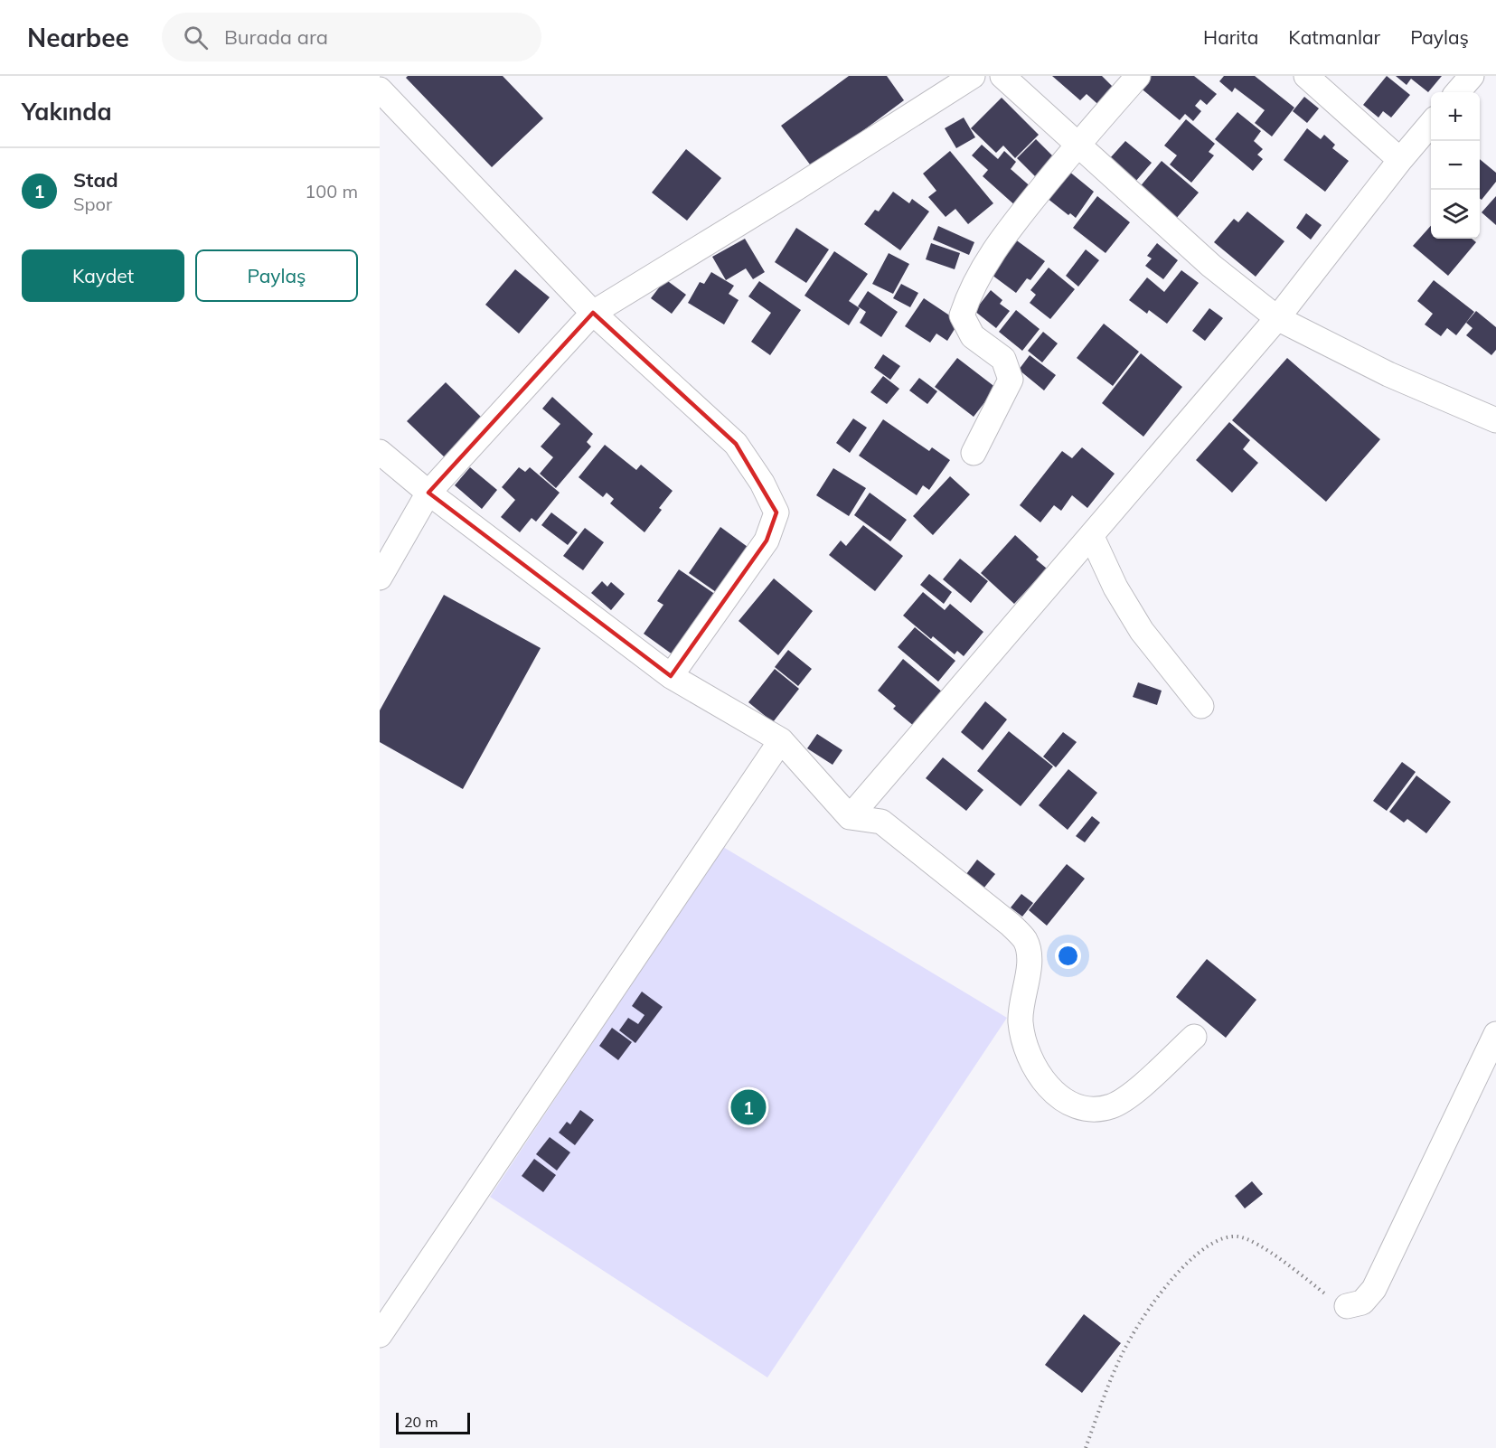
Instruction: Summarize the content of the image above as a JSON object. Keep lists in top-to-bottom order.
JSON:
{
  "scale_bar": "20 m",
  "page": {
    "header": "Nearbee",
    "search": "Burada ara",
    "nav": ["Harita", "Katmanlar", "Paylaş"],
    "heading": "Yakında",
    "map_buttons": ["+", "−"],
    "list": [
      {
        "mark": "1",
        "name": "Stad",
        "note": "Spor",
        "value": "100 m"
      }
    ],
    "buttons": ["Kaydet", "Paylaş"],
    "pins": "1",
    "scale": "20 m"
  }
}
